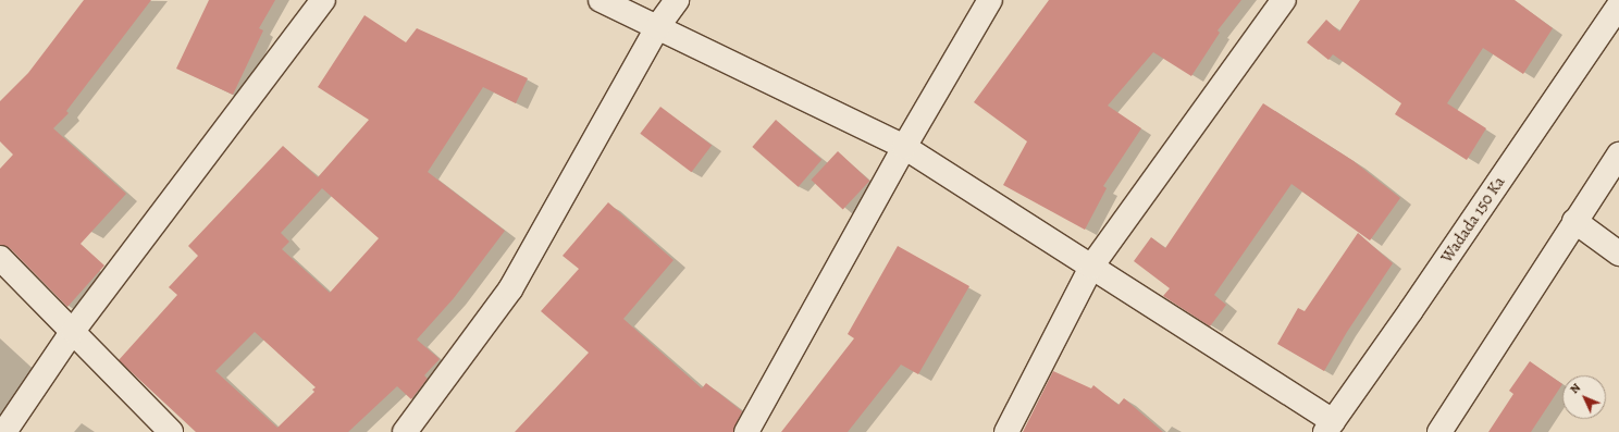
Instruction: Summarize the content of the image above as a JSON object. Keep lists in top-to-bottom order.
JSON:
{
  "streets": {
    "street": ["Wadada 150 Ka"]
  },
  "north": "top left"
}
